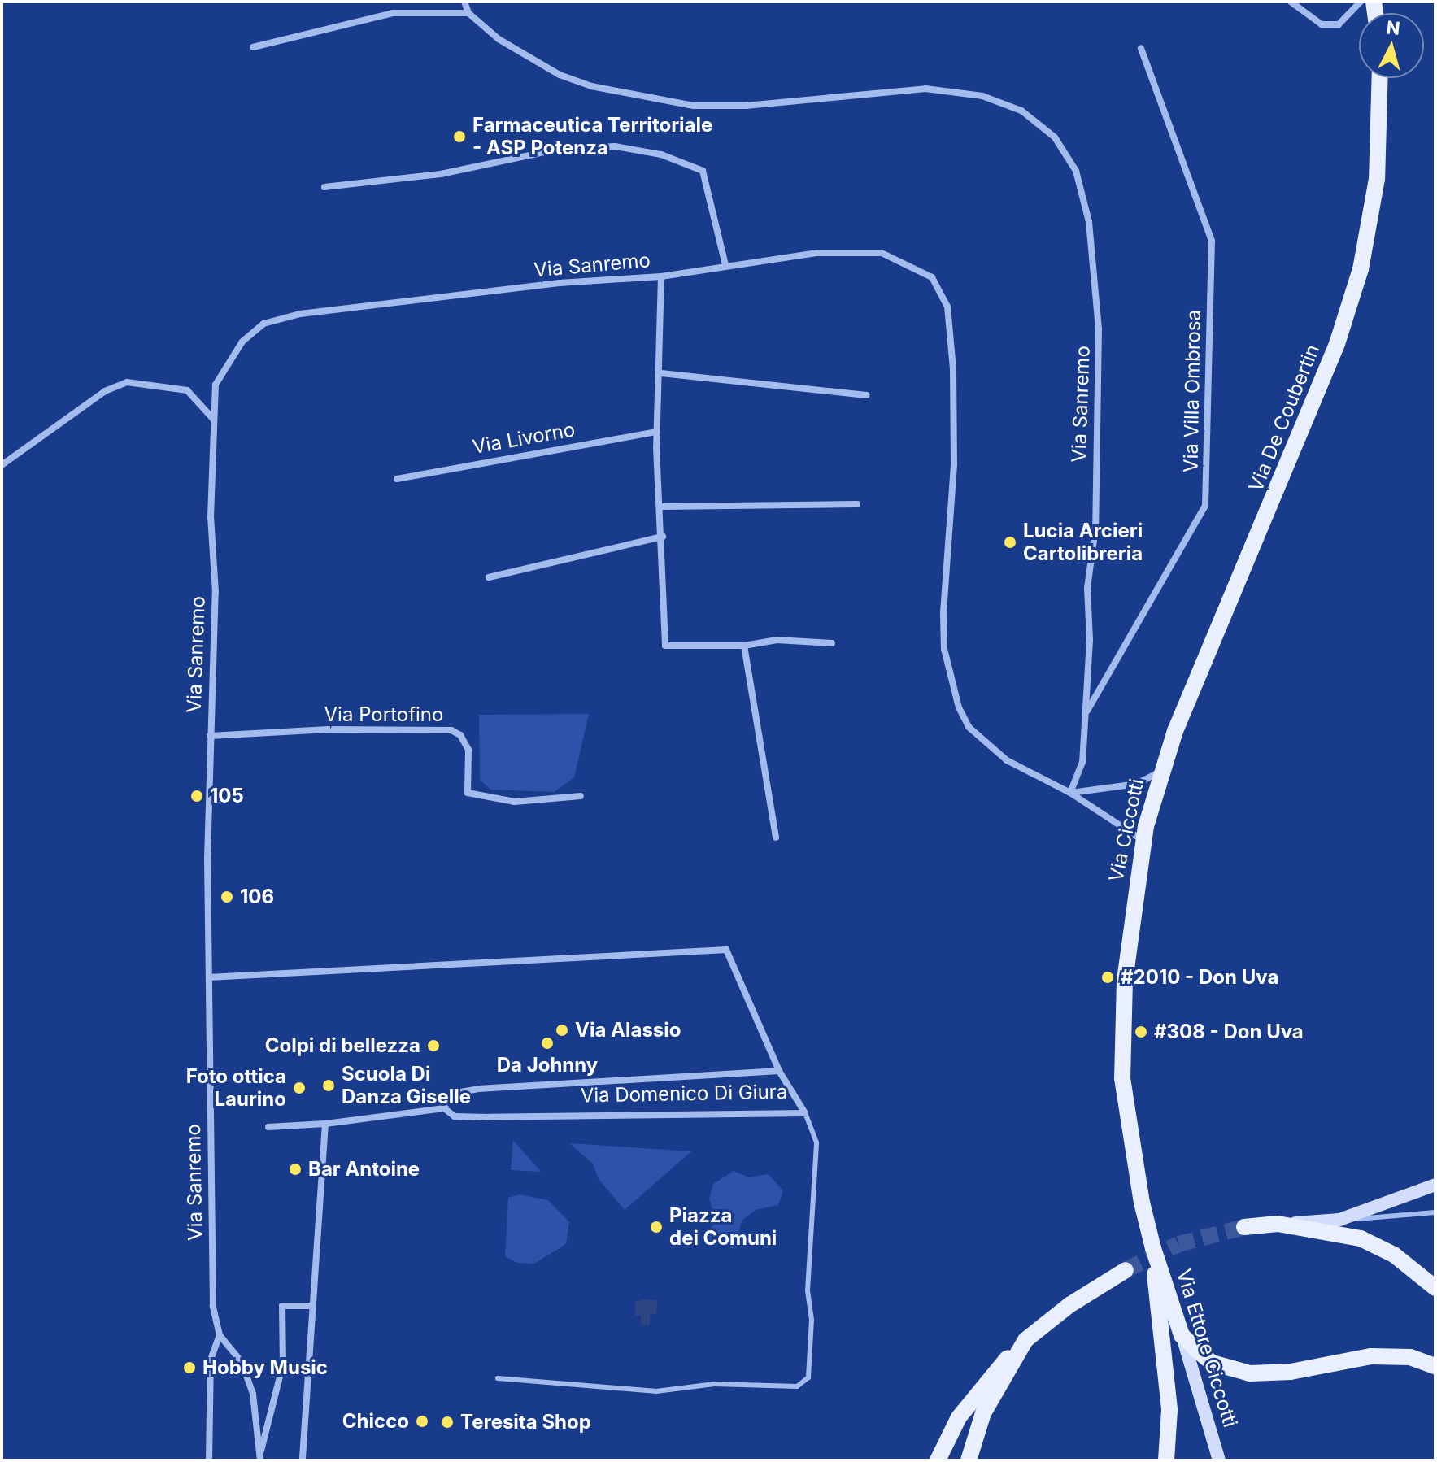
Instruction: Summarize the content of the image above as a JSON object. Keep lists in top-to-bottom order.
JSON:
{
  "streets": {
    "main road": ["Via De Coubertin", "Via Ciccotti", "Via Ettore Ciccotti"],
    "street": [
      "Via Sanremo",
      "Via Villa Ombrosa",
      "Via Livorno",
      "Via Portofino",
      "Via Domenico Di Giura"
    ]
  },
  "crossings": [
    ["Via Sanremo", "Via Villa Ombrosa"],
    ["Via Sanremo", "Via Portofino"],
    ["Via Sanremo", "Via Ciccotti"],
    ["Via De Coubertin", "Via Ciccotti"],
    ["Via Ciccotti", "Via Ettore Ciccotti"]
  ],
  "places": [
    "Farmaceutica Territoriale - ASP Potenza",
    "Lucia Arcieri Cartolibreria",
    "105",
    "106",
    "#2010 - Don Uva",
    "Via Alassio",
    "#308 - Don Uva",
    "Da Johnny",
    "Colpi di bellezza",
    "Scuola Di Danza Giselle",
    "Foto ottica Laurino",
    "Bar Antoine",
    "Piazza dei Comuni",
    "Hobby Music",
    "Chicco",
    "Teresita Shop"
  ],
  "north": "top"
}
